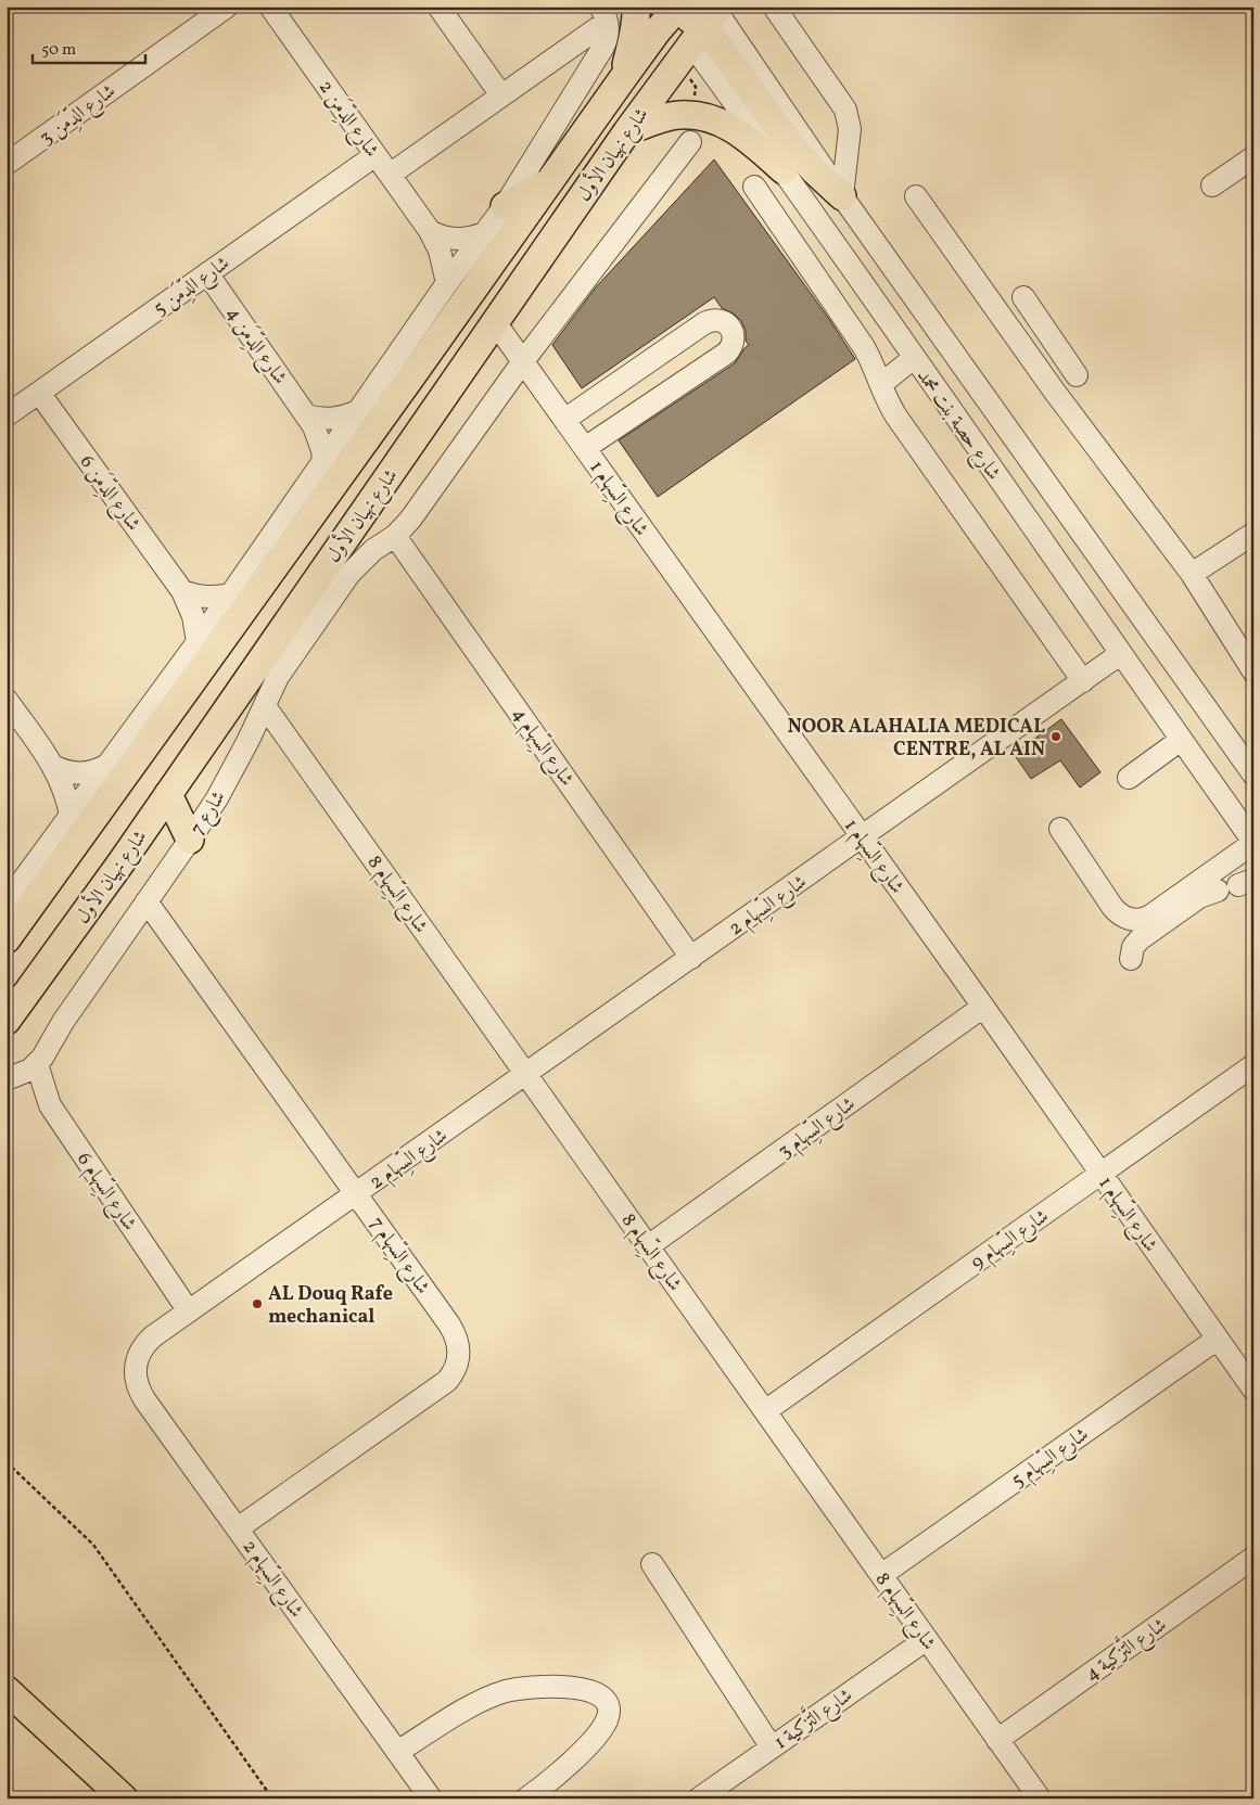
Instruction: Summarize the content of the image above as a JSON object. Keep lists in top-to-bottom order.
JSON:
{
  "streets": {
    "main road": ["شارع نهيان الأول"],
    "street": [
      "شارع الدِّمَن 3",
      "شارع الدِّمَن 2",
      "شارع الدِّمَن 5",
      "شارع الدِّمَن 4",
      "شارع حصة بنت محمد",
      "شارع الدِّمَن 6",
      "شارع السِّهام 1",
      "شارع السِّهام 4",
      "شارع 7",
      "شارع السِّهام 8",
      "شارع السِّهام 2",
      "شارع السِّهام 3",
      "شارع السِّهام 6",
      "شارع السِّهام 9",
      "شارع السِّهام 7",
      "شارع السِّهام 5",
      "شارع التَّزكية 4",
      "شارع التَّزكية 1"
    ]
  },
  "crossings": [
    ["شارع الدِّمَن 2", "شارع الدِّمَن 5"],
    ["شارع نهيان الأول", "شارع حصة بنت محمد"],
    ["شارع نهيان الأول", "شارع السِّهام 1"],
    ["شارع الدِّمَن 5", "شارع الدِّمَن 4"],
    ["شارع الدِّمَن 5", "شارع الدِّمَن 6"],
    ["شارع حصة بنت محمد", "شارع السِّهام 2"],
    ["شارع السِّهام 1", "شارع 7"],
    ["شارع السِّهام 1", "شارع السِّهام 2"],
    ["شارع السِّهام 1", "شارع السِّهام 3"],
    ["شارع السِّهام 1", "شارع السِّهام 9"],
    ["شارع السِّهام 1", "شارع السِّهام 5"],
    ["شارع السِّهام 4", "شارع 7"],
    ["شارع السِّهام 4", "شارع السِّهام 2"],
    ["شارع 7", "شارع السِّهام 8"],
    ["شارع 7", "شارع السِّهام 6"],
    ["شارع 7", "شارع السِّهام 7"],
    ["شارع السِّهام 8", "شارع السِّهام 2"],
    ["شارع السِّهام 8", "شارع السِّهام 3"],
    ["شارع السِّهام 8", "شارع السِّهام 9"],
    ["شارع السِّهام 8", "شارع السِّهام 5"],
    ["شارع السِّهام 8", "شارع التَّزكية 4"],
    ["شارع السِّهام 8", "شارع التَّزكية 1"],
    ["شارع السِّهام 2", "شارع السِّهام 6"],
    ["شارع السِّهام 2", "شارع السِّهام 7"]
  ],
  "places": ["NOOR ALAHALIA MEDICAL CENTRE, AL AIN", "AL Douq Rafe mechanical"],
  "scale_bar": "50 m"
}
